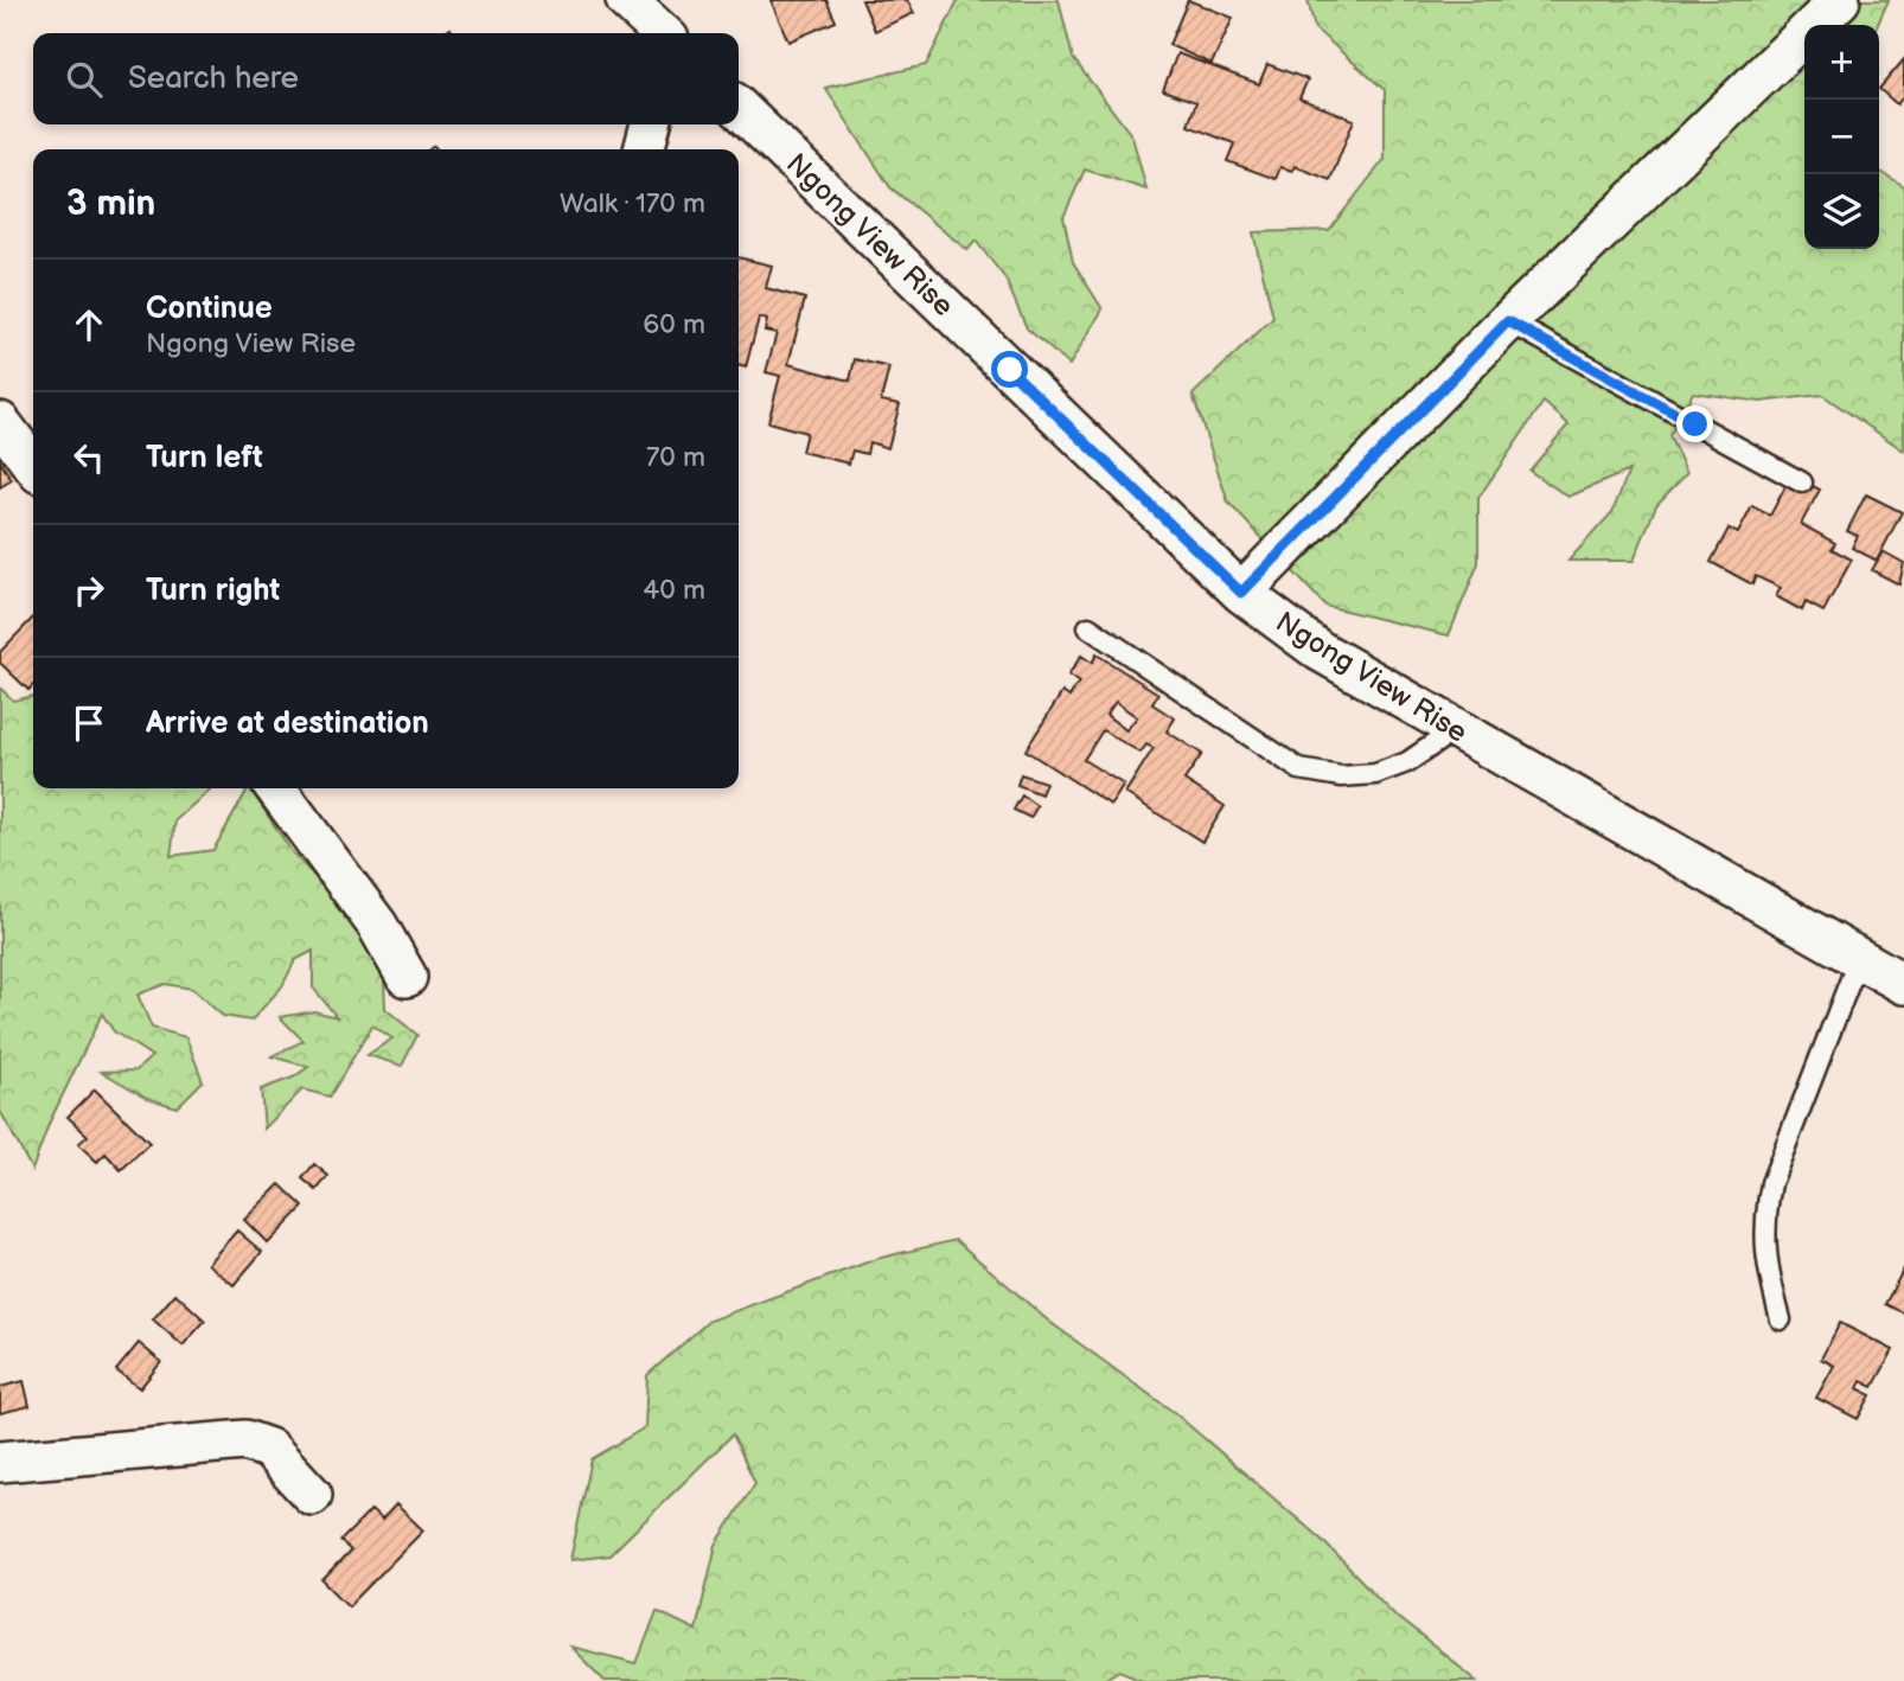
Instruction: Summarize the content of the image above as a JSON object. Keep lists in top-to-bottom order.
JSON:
{
  "streets": {
    "street": ["Ngong View Rise"]
  },
  "page": {
    "map_buttons": ["+", "−"],
    "search": "Search here",
    "heading": ["3 min", "Walk · 170 m"],
    "list": [
      ["Continue", "Ngong View Rise", "60 m"],
      ["Turn left", "70 m"],
      ["Turn right", "40 m"],
      "Arrive at destination"
    ]
  }
}
